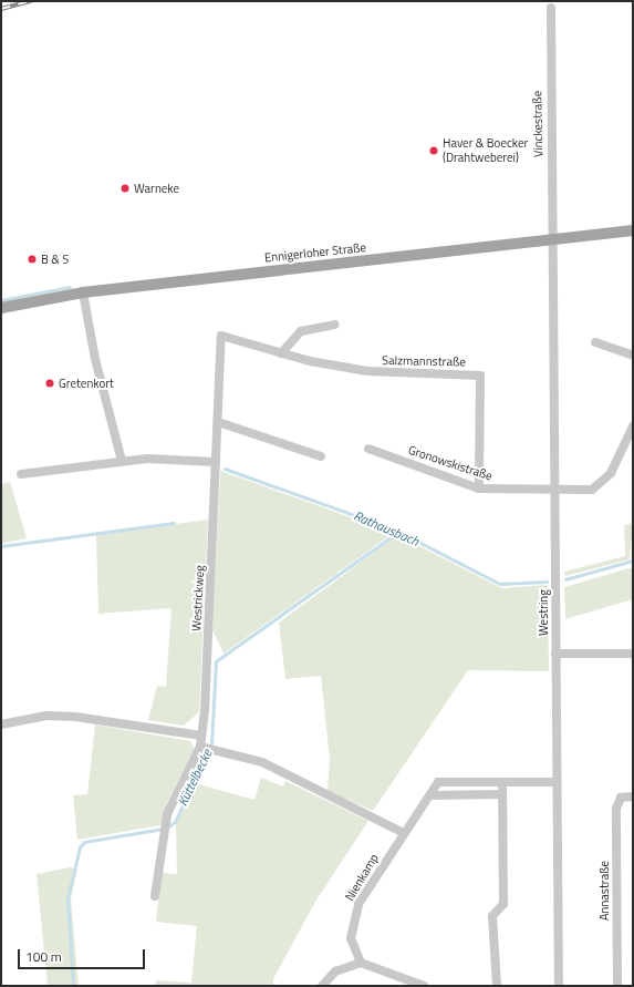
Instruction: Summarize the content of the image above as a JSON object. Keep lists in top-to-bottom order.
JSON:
{
  "streets": {
    "main road": ["Ennigerloher Straße"],
    "street": [
      "Vinckestraße",
      "Salzmannstraße",
      "Gronowskistraße",
      "Westrickweg",
      "Westring",
      "Nienkamp",
      "Annastraße"
    ]
  },
  "crossings": [
    ["Vinckestraße", "Ennigerloher Straße"],
    ["Vinckestraße", "Westring"],
    ["Ennigerloher Straße", "Westring"],
    ["Salzmannstraße", "Gronowskistraße"],
    ["Salzmannstraße", "Westrickweg"],
    ["Gronowskistraße", "Westring"],
    ["Westring", "Nienkamp"]
  ],
  "water": ["Rathausbach", "Küttelbecke"],
  "places": [
    "Haver & Boecker (Drahtweberei)",
    "Warneke",
    "B & S",
    "Gretenkort"
  ],
  "scale_bar": "100 m"
}
